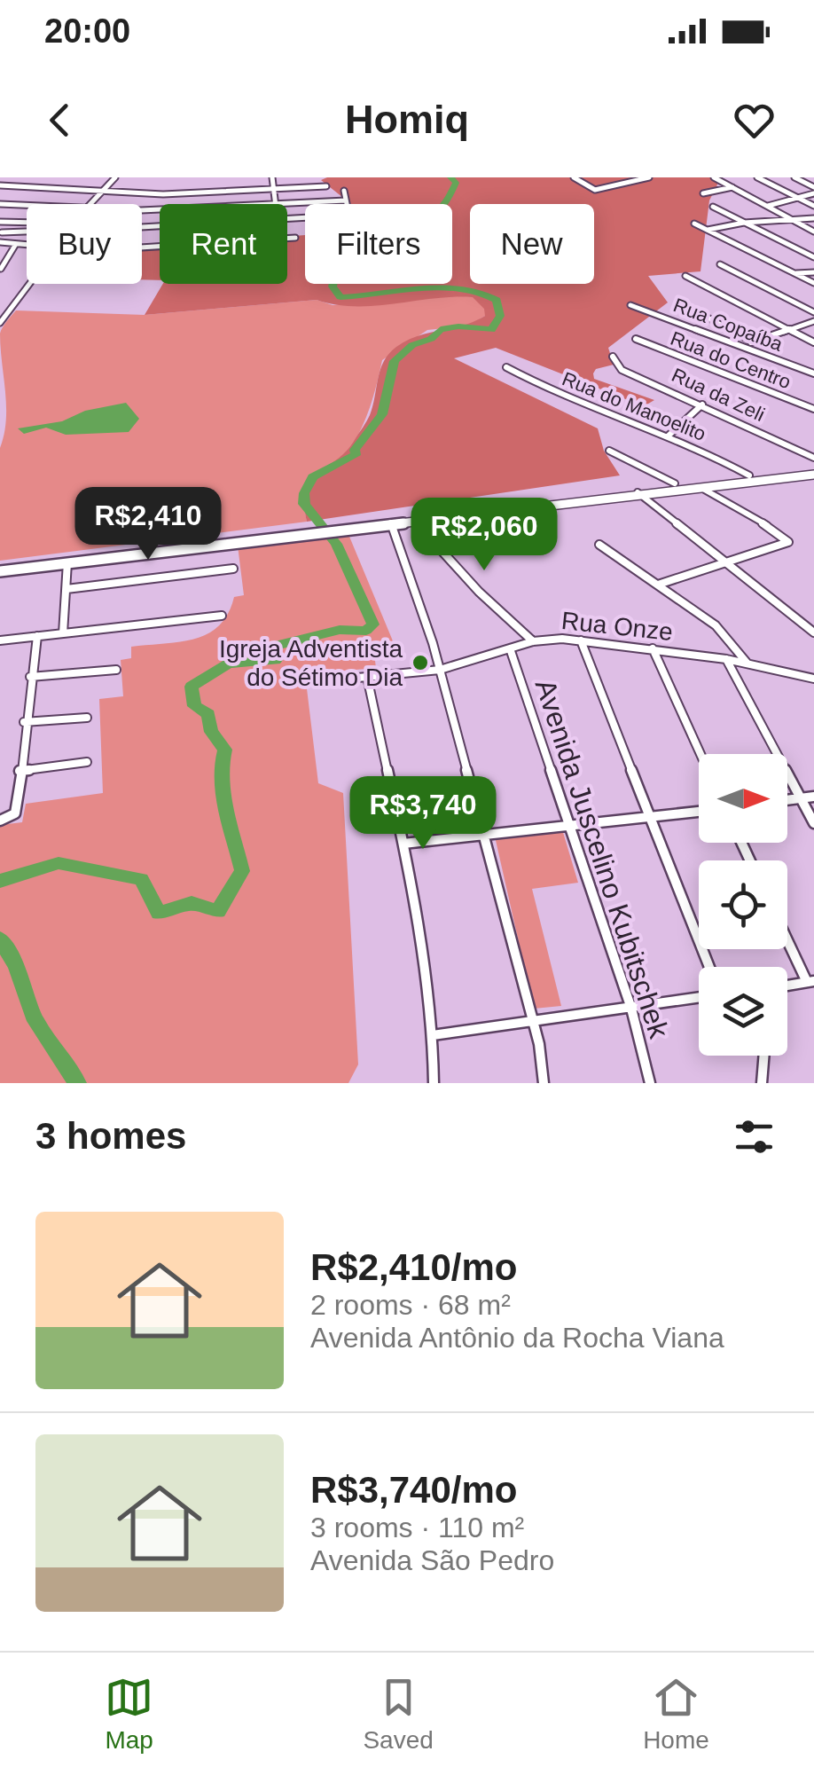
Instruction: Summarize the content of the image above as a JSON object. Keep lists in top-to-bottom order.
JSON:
{
  "streets": {
    "street": [
      "Rua Copaíba",
      "Rua do Centro",
      "Rua da Zeli",
      "Rua do Manoelito",
      "Rua Onze",
      "Avenida Juscelino Kubitschek"
    ]
  },
  "crossings": [
    ["Rua Onze", "Avenida Juscelino Kubitschek"]
  ],
  "places": ["Igreja Adventista do Sétimo Dia"],
  "north": "right",
  "page": {
    "status": "20:00",
    "header": "Homiq",
    "chip": [
      "Buy",
      "Rent",
      "Filters",
      "New"
    ],
    "price": ["R$2,410", "R$2,060", "R$3,740"],
    "heading": "3 homes",
    "list": [
      {
        "name": "R$2,410/mo",
        "note": "2 rooms · 68 m² · Avenida Antônio da Rocha Viana"
      },
      {
        "name": "R$3,740/mo",
        "note": "3 rooms · 110 m² · Avenida São Pedro"
      }
    ],
    "tabs": ["Map", "Saved", "Home"]
  }
}
